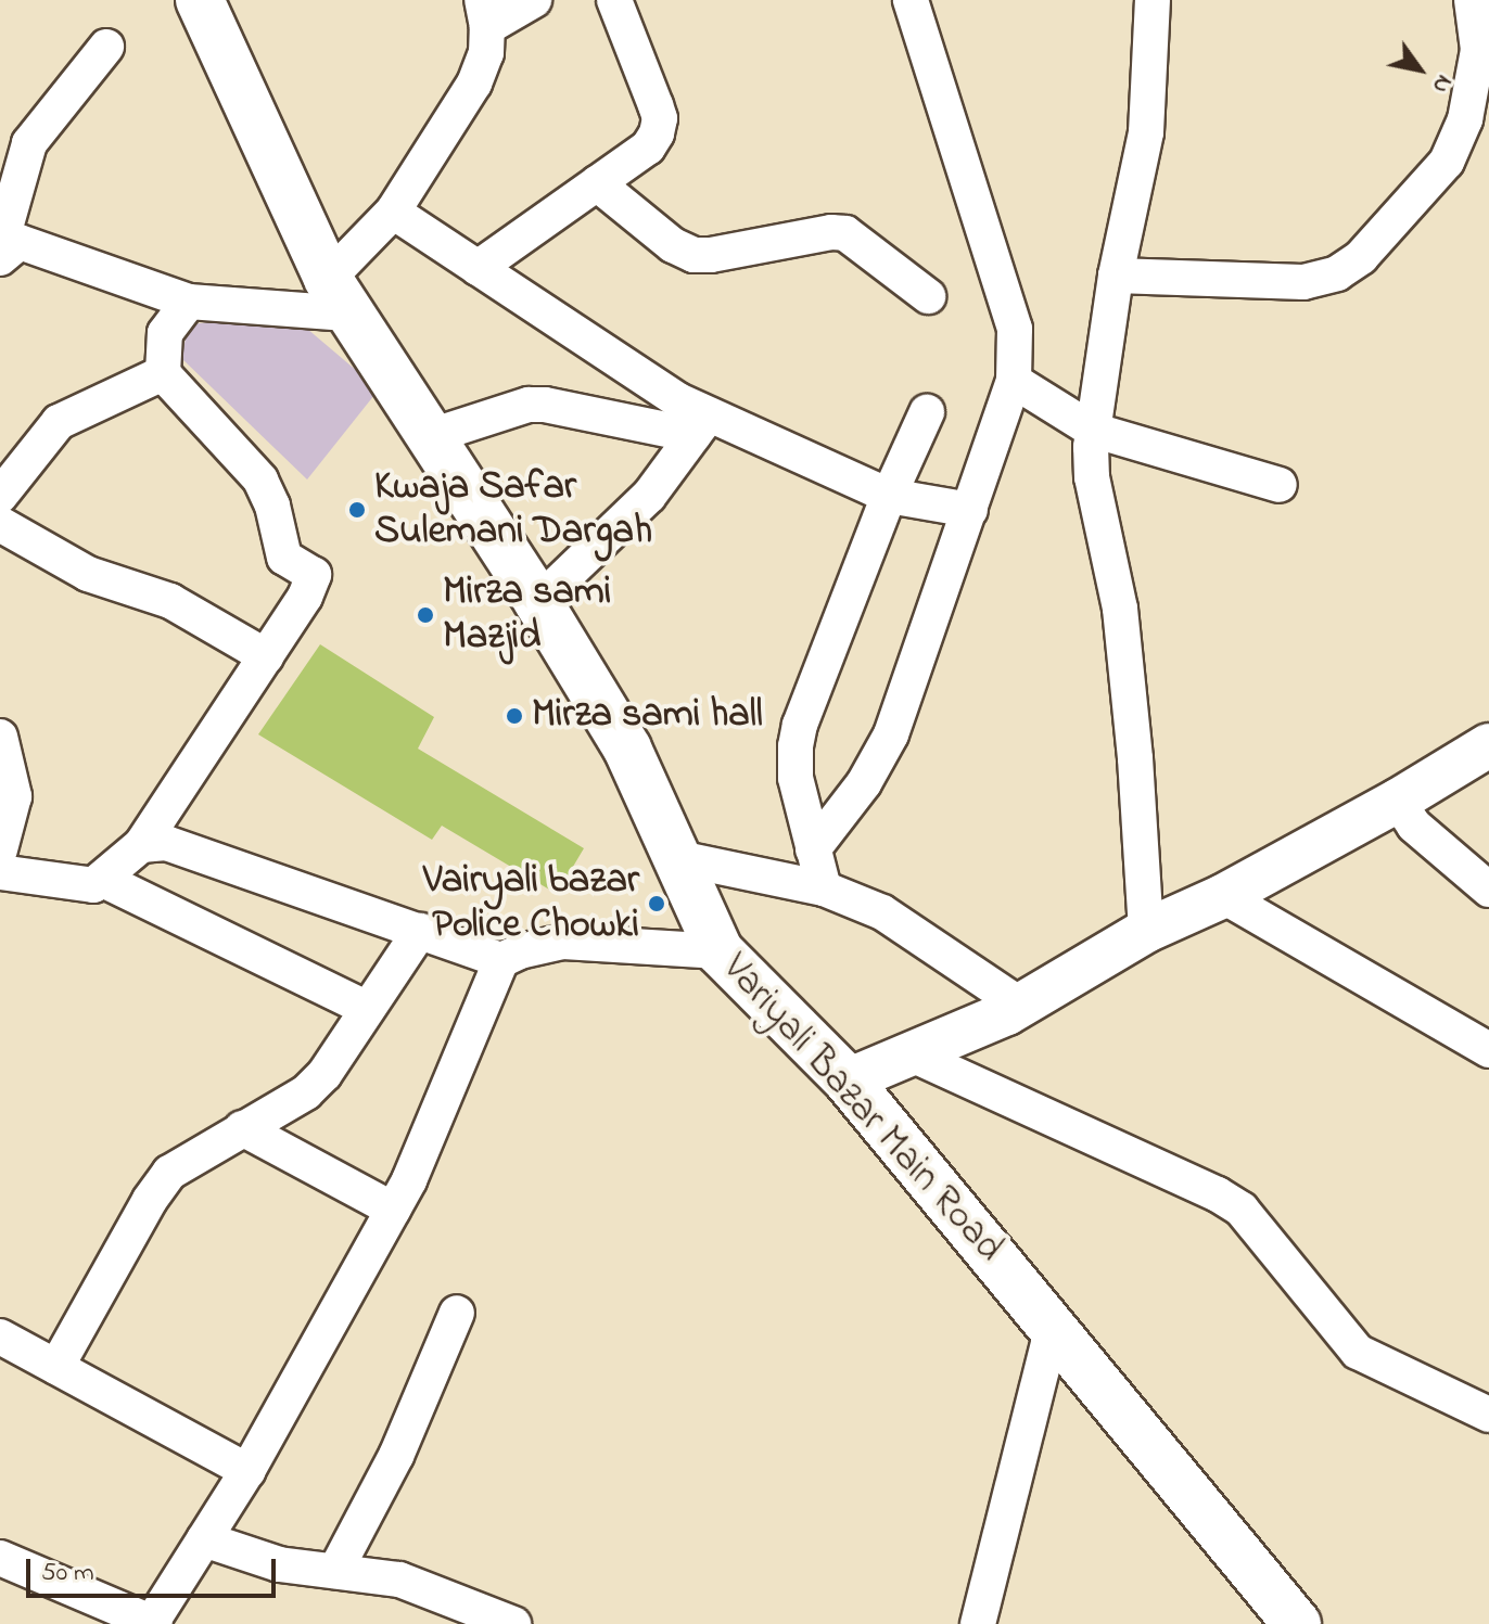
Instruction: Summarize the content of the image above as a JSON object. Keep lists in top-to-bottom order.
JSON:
{
  "streets": {
    "main road": ["Variyali Bazar Main Road"]
  },
  "places": [
    "Kwaja Safar Sulemani Dargah",
    "Mirza sami Mazjid",
    "Mirza sami hall",
    "Vairyali bazar Police Chowki"
  ],
  "scale_bar": "50 m",
  "north": "bottom right"
}
